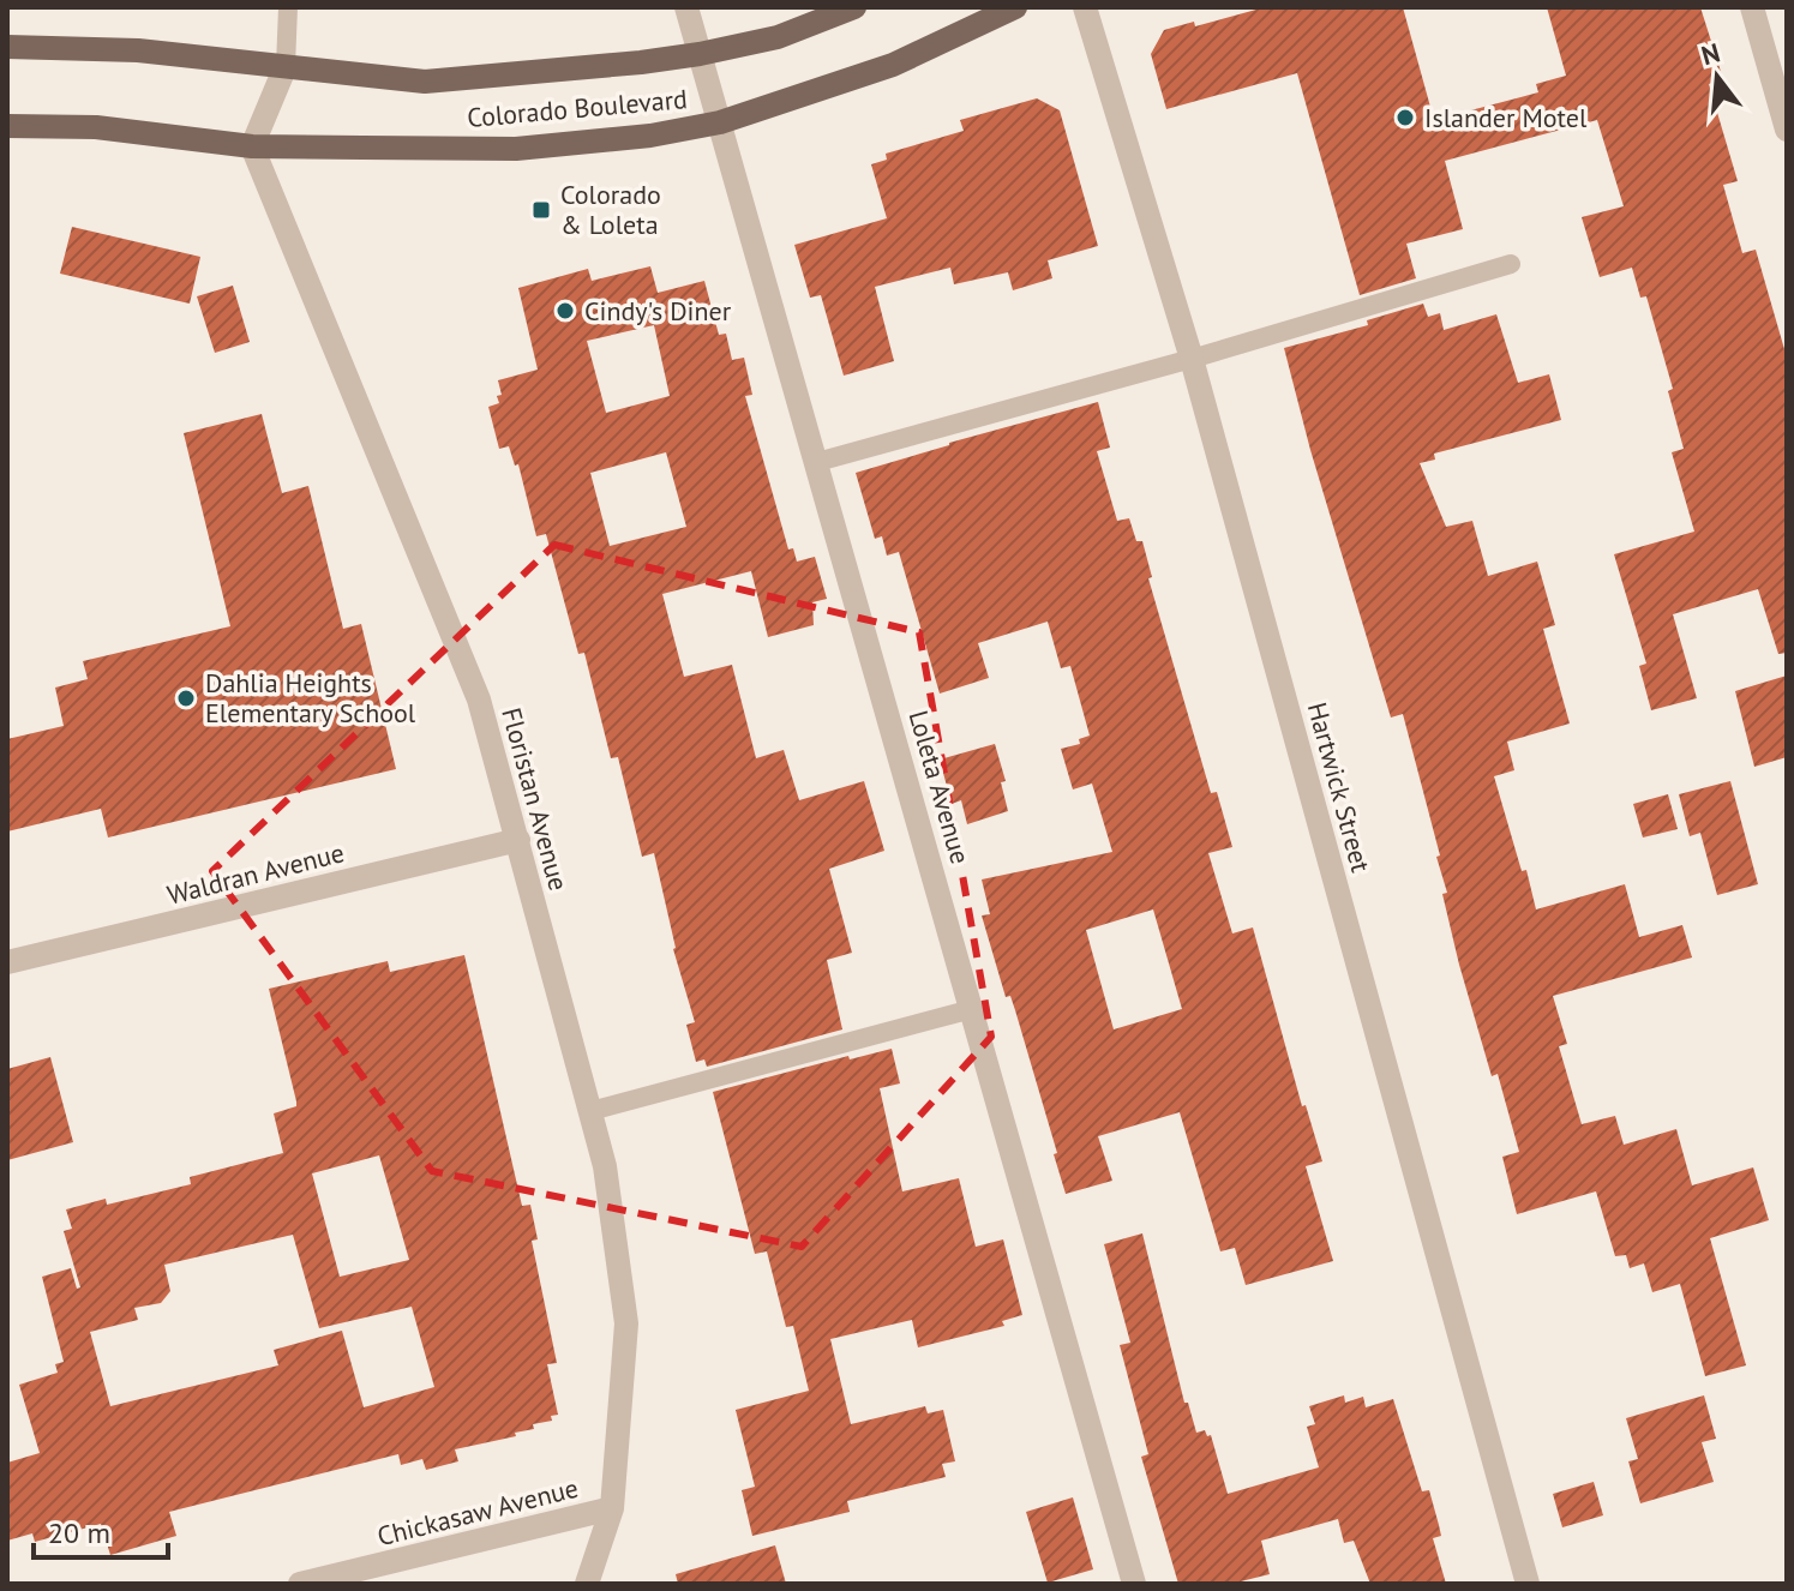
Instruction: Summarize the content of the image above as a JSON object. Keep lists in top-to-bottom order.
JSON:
{
  "streets": {
    "main road": ["Colorado Boulevard"],
    "street": [
      "Loleta Avenue",
      "Hartwick Street",
      "Floristan Avenue",
      "Waldran Avenue",
      "Chickasaw Avenue"
    ]
  },
  "crossings": [
    ["Colorado Boulevard", "Loleta Avenue"],
    ["Colorado Boulevard", "Floristan Avenue"],
    ["Floristan Avenue", "Waldran Avenue"],
    ["Floristan Avenue", "Chickasaw Avenue"]
  ],
  "places": {
    "other": ["Islander Motel", "Cindy's Diner", "Dahlia Heights Elementary School"],
    "transit": ["Colorado & Loleta"]
  },
  "scale_bar": "20 m",
  "north": "top"
}
